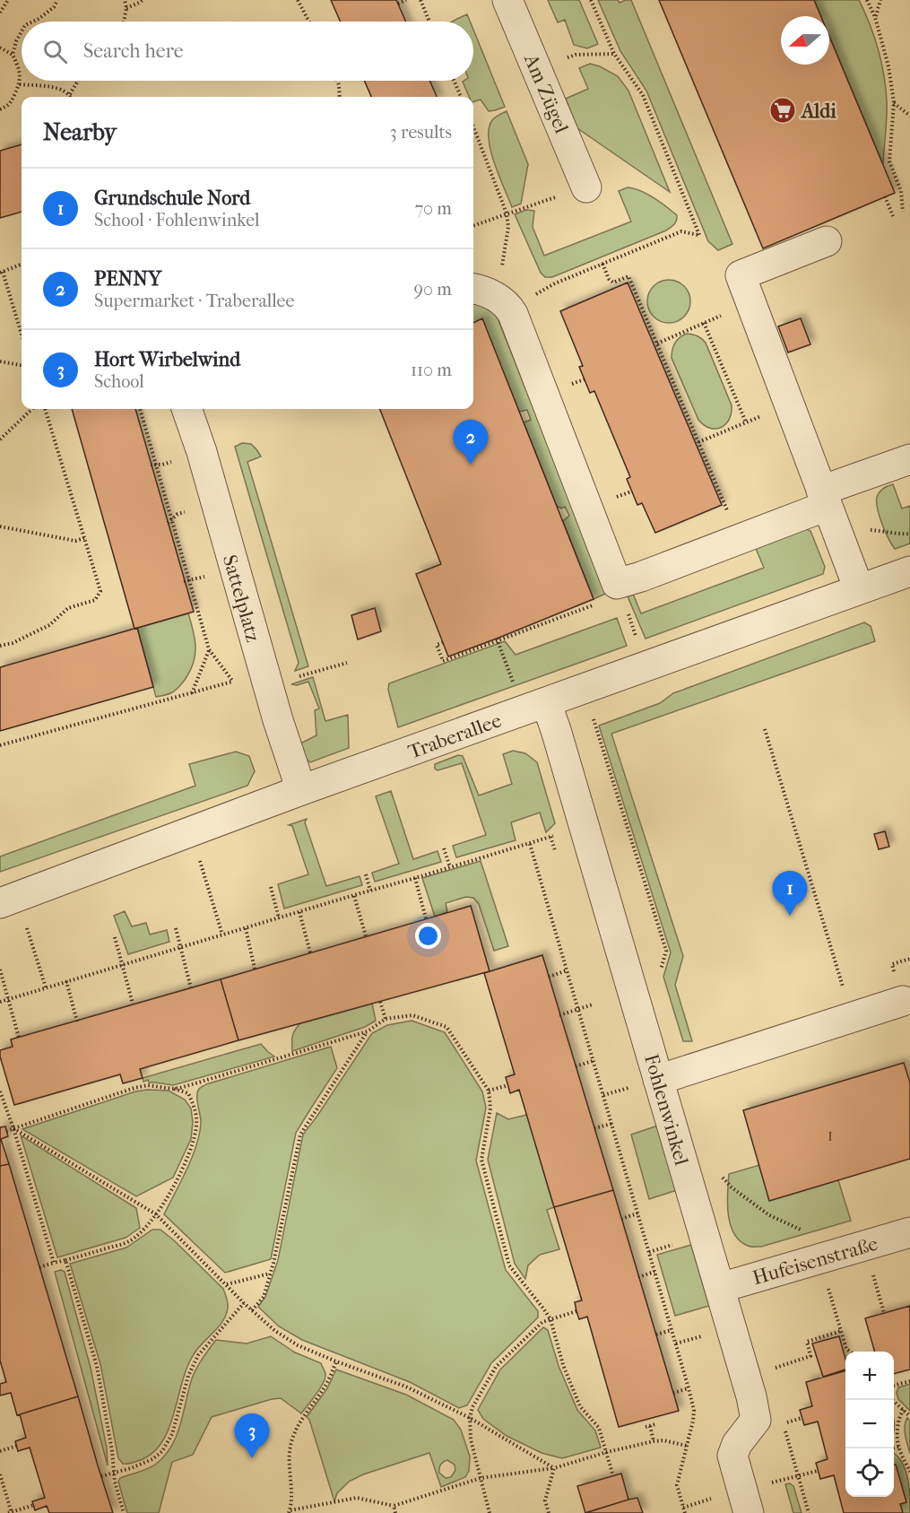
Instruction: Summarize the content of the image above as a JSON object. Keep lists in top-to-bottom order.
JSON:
{
  "streets": {
    "street": [
      "Am Zügel",
      "Sattelplatz",
      "Traberallee",
      "Fohlenwinkel",
      "Hufeisenstraße"
    ]
  },
  "crossings": [
    ["Sattelplatz", "Traberallee"],
    ["Traberallee", "Fohlenwinkel"],
    ["Fohlenwinkel", "Hufeisenstraße"]
  ],
  "places": {
    "supermarket": ["Aldi"]
  },
  "house_numbers": ["1"],
  "north": "left",
  "page": {
    "search": "Search here",
    "heading": ["Nearby", "3 results"],
    "list": [
      {
        "mark": "1",
        "name": "Grundschule Nord",
        "note": "School · Fohlenwinkel",
        "value": "70 m"
      },
      {
        "mark": "2",
        "name": "PENNY",
        "note": "Supermarket · Traberallee",
        "value": "90 m"
      },
      {
        "mark": "3",
        "name": "Hort Wirbelwind",
        "note": "School",
        "value": "110 m"
      }
    ],
    "pins": ["2", "1", "3"],
    "map_buttons": ["+", "−"]
  }
}
